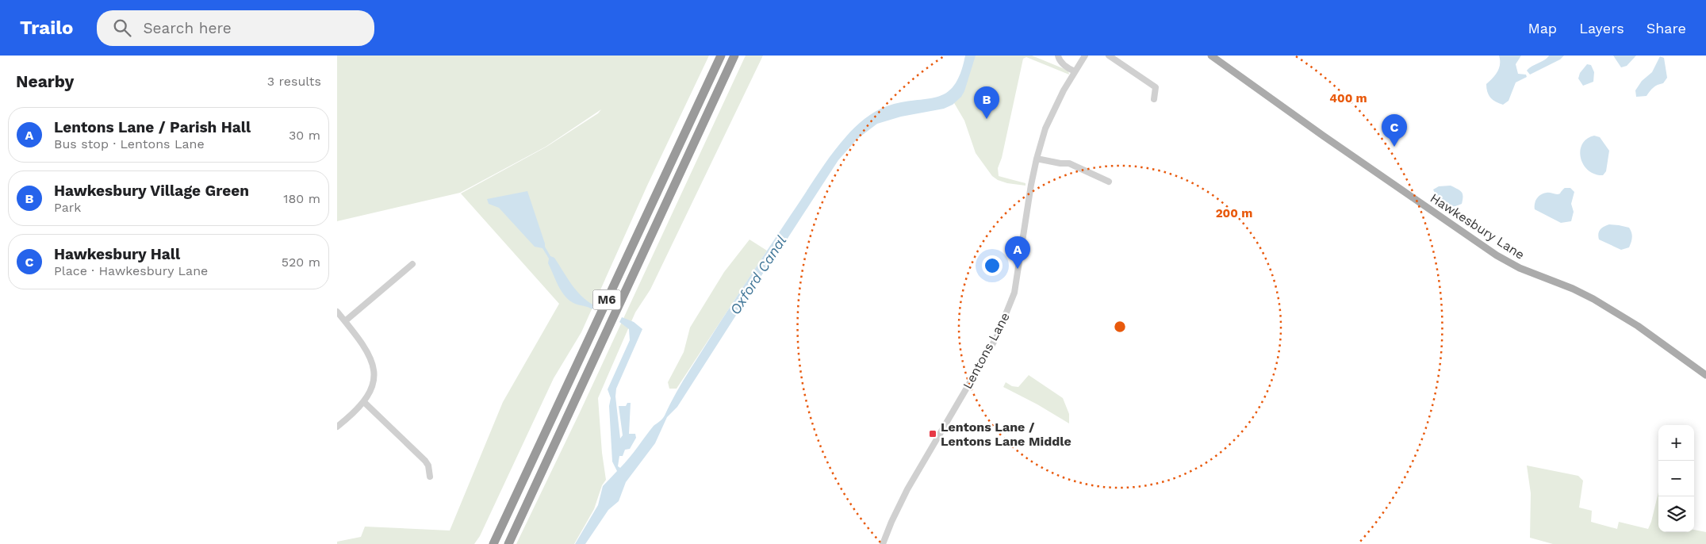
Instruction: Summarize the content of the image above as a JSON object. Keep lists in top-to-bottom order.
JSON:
{
  "streets": {
    "highway": ["M6"],
    "main road": ["Hawkesbury Lane"],
    "street": ["Lentons Lane"]
  },
  "water": ["Oxford Canal"],
  "places": {
    "transit": ["Lentons Lane / Lentons Lane Middle"]
  },
  "page": {
    "header": "Trailo",
    "search": "Search here",
    "nav": ["Map", "Layers", "Share"],
    "heading": ["Nearby", "3 results"],
    "pins": ["B", "C", "A"],
    "list": [
      {
        "mark": "A",
        "name": "Lentons Lane / Parish Hall",
        "note": "Bus stop · Lentons Lane",
        "value": "30 m"
      },
      {
        "mark": "B",
        "name": "Hawkesbury Village Green",
        "note": "Park",
        "value": "180 m"
      },
      {
        "mark": "C",
        "name": "Hawkesbury Hall",
        "note": "Place · Hawkesbury Lane",
        "value": "520 m"
      }
    ],
    "map_buttons": ["+", "−"]
  },
  "rings": ["400 m", "200 m"]
}
